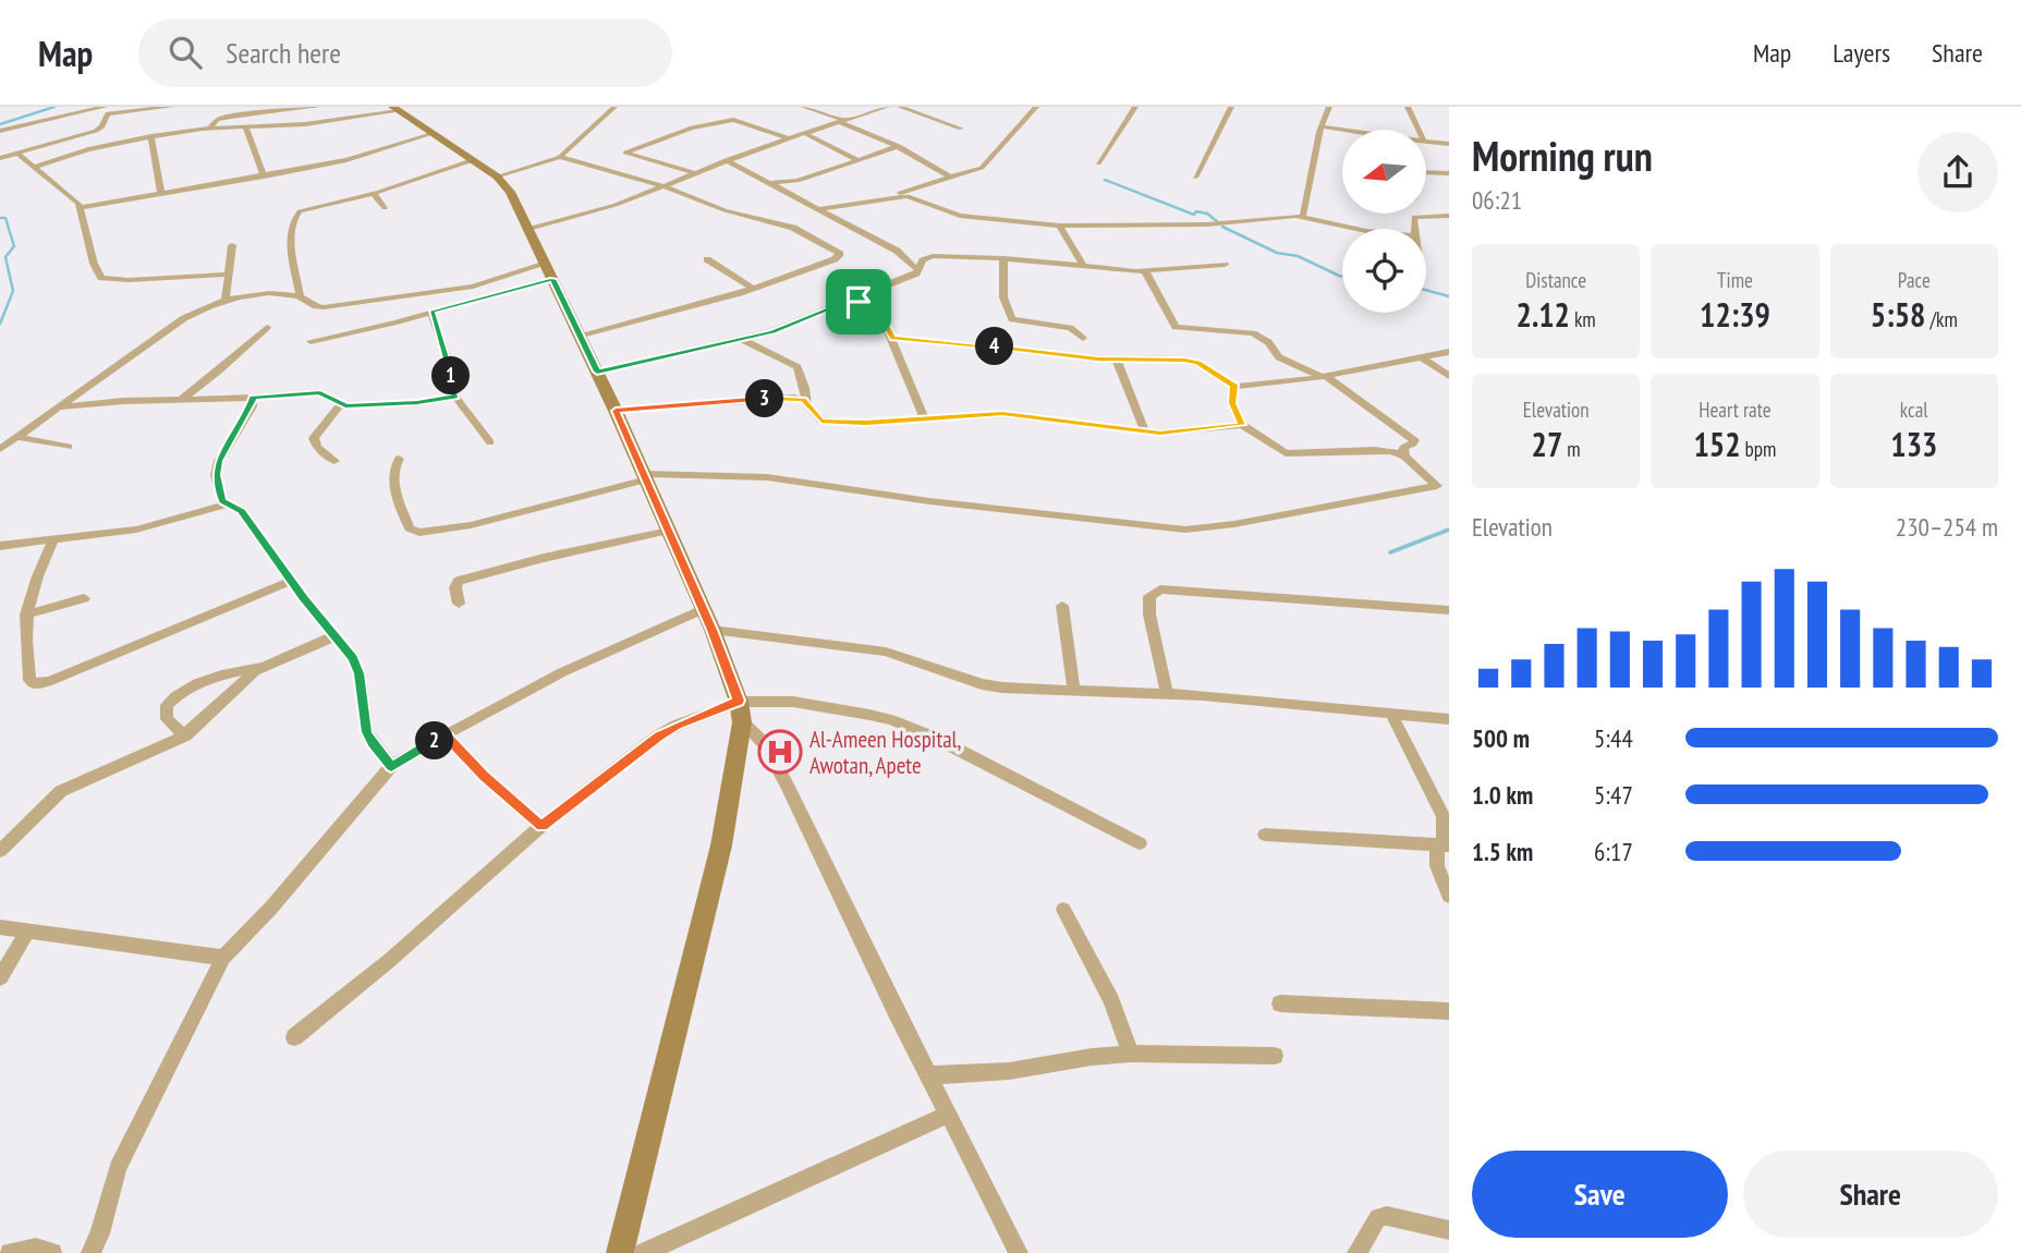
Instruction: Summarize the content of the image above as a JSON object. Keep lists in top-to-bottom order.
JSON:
{
  "places": {
    "hospital": ["Al-Ameen Hospital, Awotan, Apete"]
  },
  "north": "left",
  "page": {
    "header": "Map",
    "search": "Search here",
    "nav": ["Map", "Layers", "Share"],
    "heading": ["Morning run", "06:21"],
    "stats": [
      ["Distance", "2.12 km"],
      ["Time", "12:39"],
      ["Pace", "5:58 /km"],
      ["Elevation", "27 m"],
      ["Heart rate", "152 bpm"],
      ["kcal", "133"]
    ],
    "pins": [
      "4",
      "1",
      "3",
      "2"
    ],
    "chart": ["Elevation", "230–254 m"],
    "list": [
      {
        "name": "500 m",
        "note": "5:44"
      },
      {
        "name": "1.0 km",
        "note": "5:47"
      },
      {
        "name": "1.5 km",
        "note": "6:17"
      }
    ],
    "buttons": ["Save", "Share"]
  }
}
